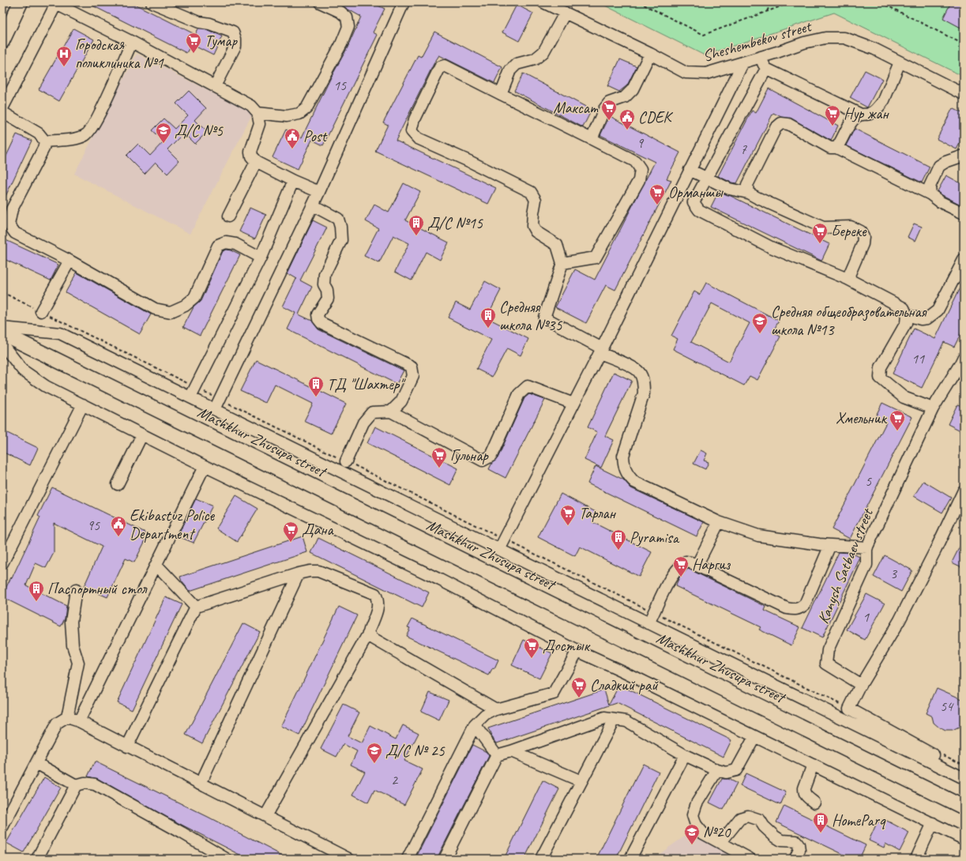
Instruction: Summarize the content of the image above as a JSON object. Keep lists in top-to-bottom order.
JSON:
{
  "streets": {
    "main road": ["Mashkhur Zhusupa street"],
    "street": ["Sheshembekov street", "Kanysh Satbaev street"]
  },
  "places": {
    "supermarket": [
      "Тумар",
      "Максат",
      "Нур жан",
      "Орманшы",
      "Береке",
      "Хмельник",
      "Гульнар",
      "Тарлан",
      "Дана",
      "Наргиз",
      "Достык",
      "Сладкий рай"
    ],
    "hospital": ["Городская поликлиника №1"],
    "public building": ["CDEK", "Post", "Ekibastuz Police Department"],
    "school or university": [
      "Д/С №5",
      "Средняя общеобразовательная школа №13",
      "Д/С № 25",
      "№20"
    ],
    "building": [
      "Д/С №15",
      "Средняя школа №35",
      "ТД \"Шахтер\"",
      "Pyramisa",
      "Паспортный стол",
      "HomeParq"
    ]
  },
  "house_numbers": [
    "15",
    "9",
    "7",
    "11",
    "5",
    "95",
    "3",
    "1",
    "54",
    "2"
  ]
}
